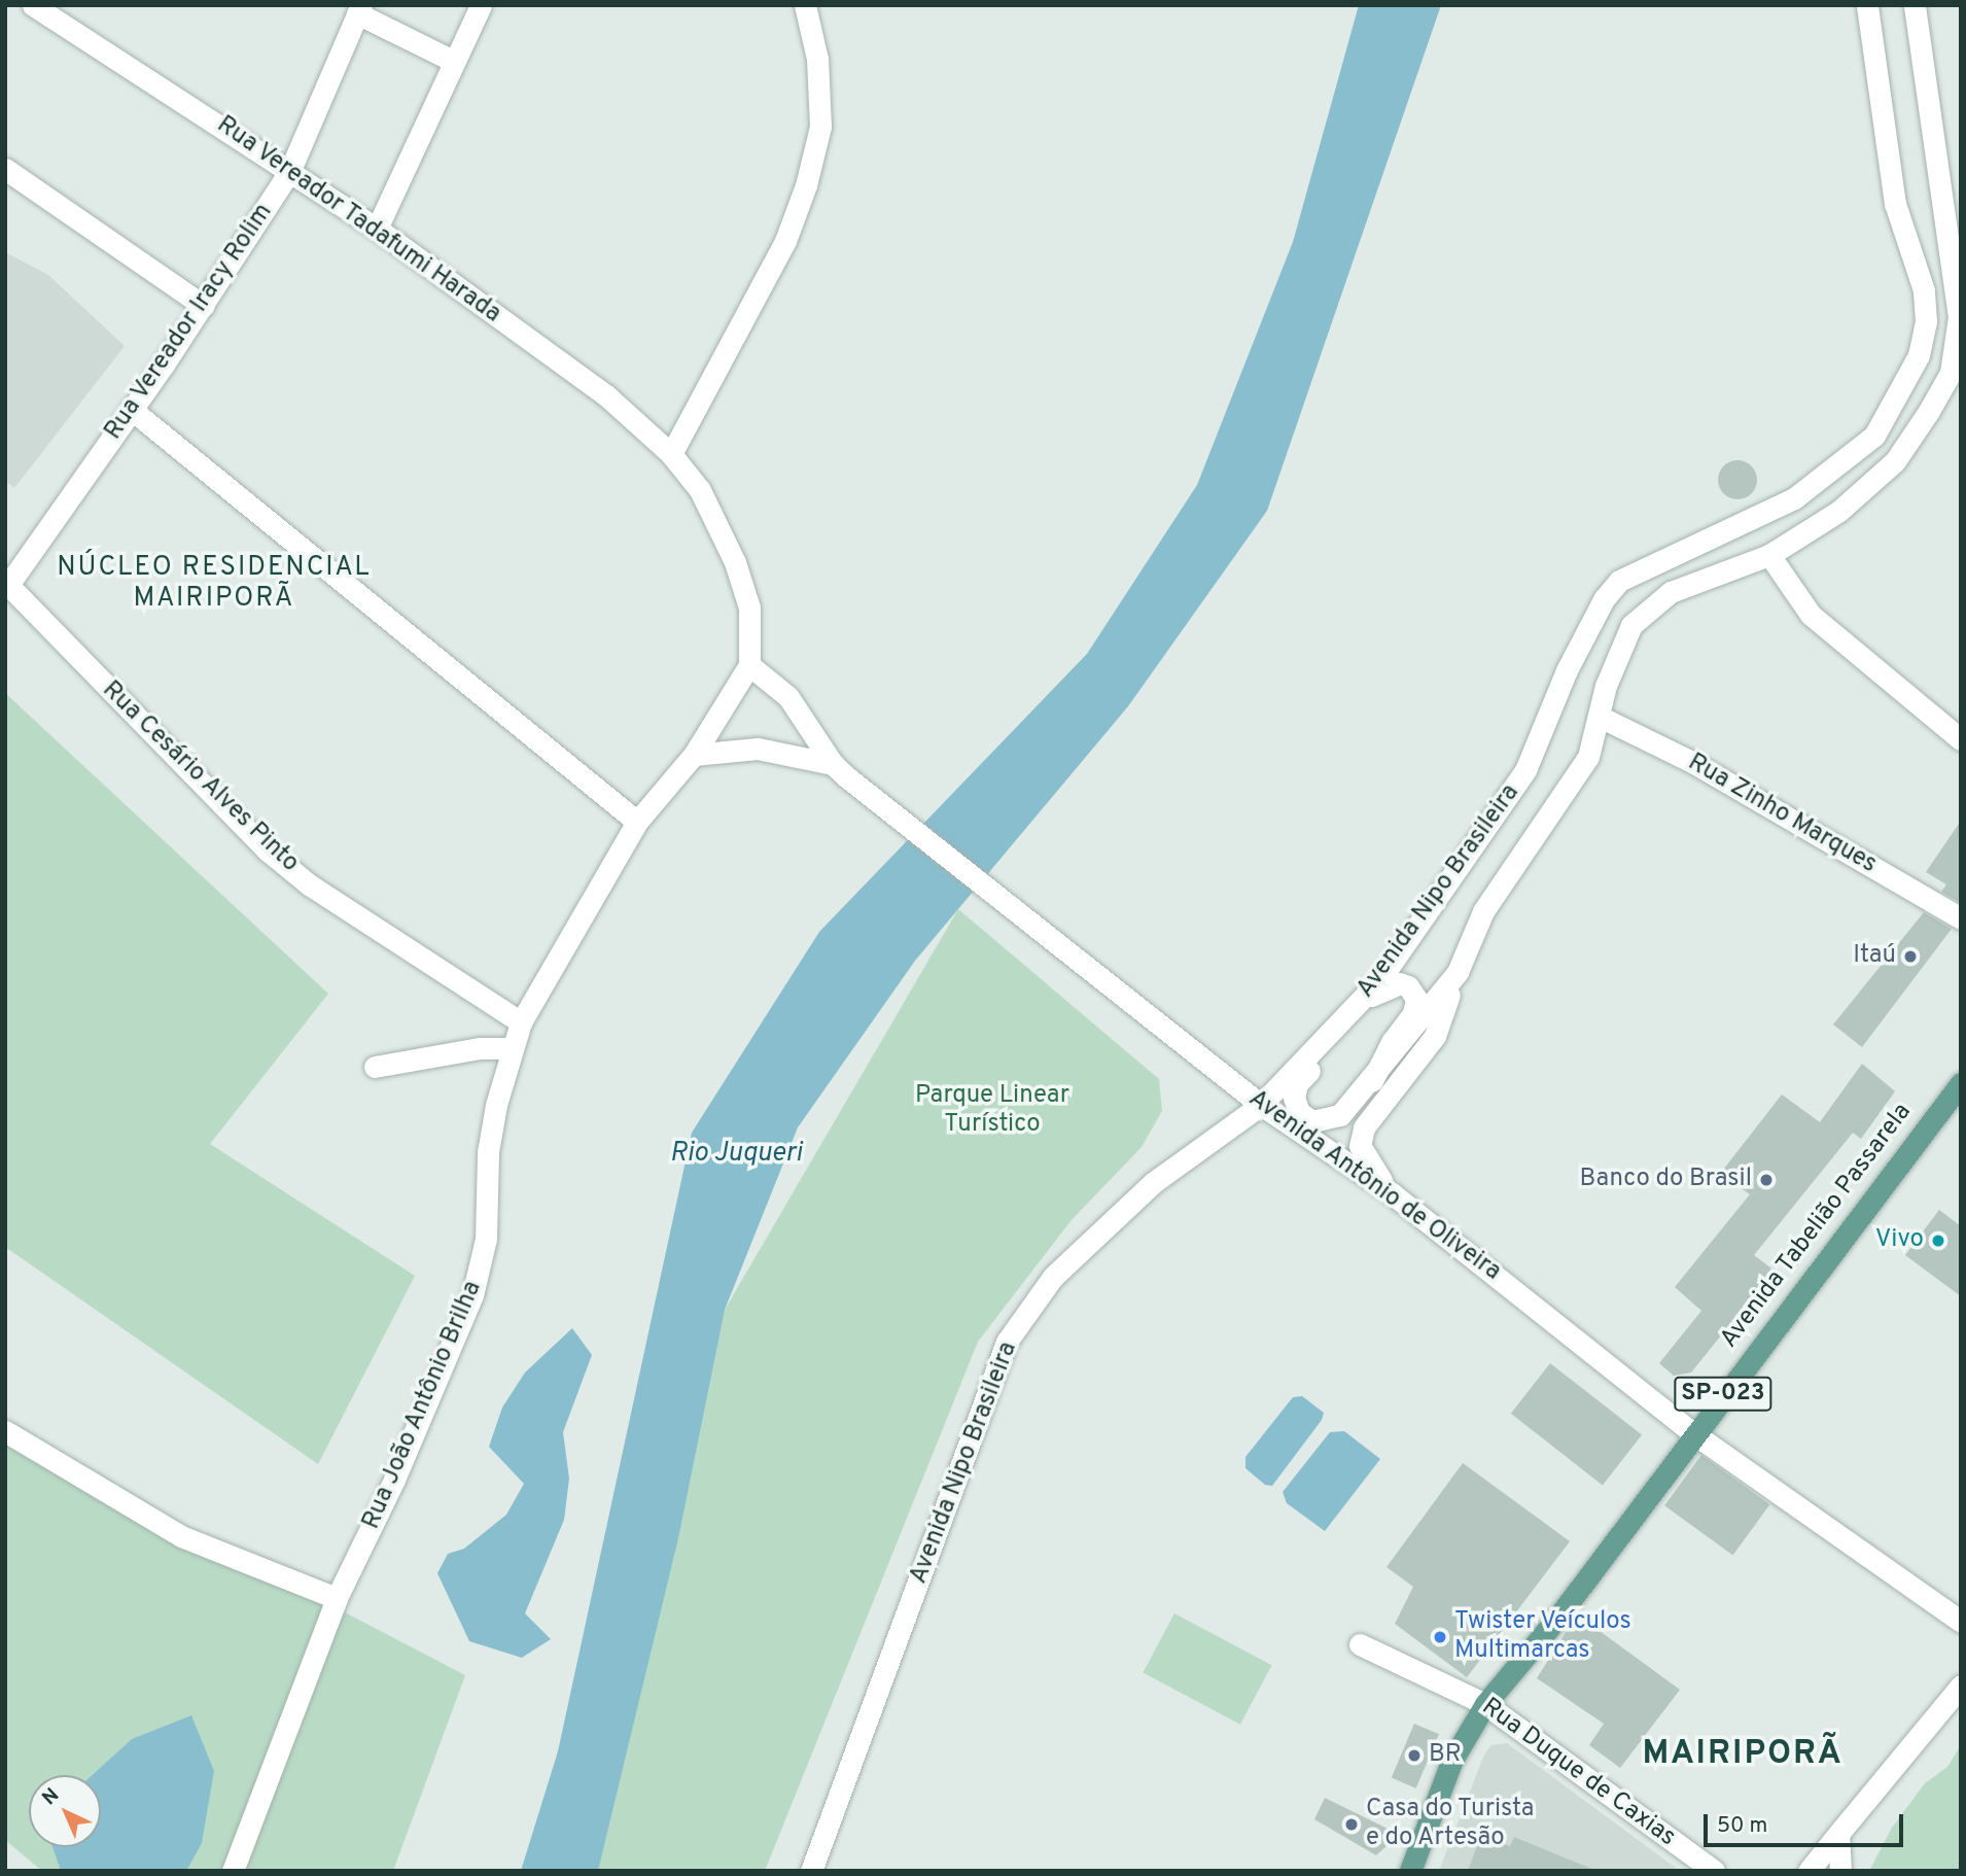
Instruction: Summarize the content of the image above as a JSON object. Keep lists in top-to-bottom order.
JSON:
{
  "streets": {
    "main road": ["Avenida Tabelião Passarela", "SP-023"],
    "street": [
      "Rua Vereador Tadafumi Harada",
      "Rua Vereador Iracy Rolim",
      "Rua Cesário Alves Pinto",
      "Rua Zinho Marques",
      "Avenida Nipo Brasileira",
      "Avenida Antônio de Oliveira",
      "Rua João Antônio Brilha",
      "Rua Duque de Caxias"
    ]
  },
  "crossings": [
    ["Rua Vereador Tadafumi Harada", "Rua Vereador Iracy Rolim"],
    ["Rua Vereador Tadafumi Harada", "Avenida Antônio de Oliveira"],
    ["Rua Vereador Tadafumi Harada", "Rua João Antônio Brilha"],
    ["Rua Vereador Iracy Rolim", "Rua Cesário Alves Pinto"],
    ["Rua Cesário Alves Pinto", "Rua João Antônio Brilha"],
    ["Avenida Nipo Brasileira", "Avenida Antônio de Oliveira"],
    ["Avenida Antônio de Oliveira", "Avenida Tabelião Passarela"],
    ["Avenida Antônio de Oliveira", "Rua João Antônio Brilha"],
    ["Avenida Tabelião Passarela", "Rua Duque de Caxias"]
  ],
  "districts": ["NÚCLEO RESIDENCIAL MAIRIPORÃ", "MAIRIPORÃ"],
  "water": ["Rio Juqueri"],
  "parks": ["Parque Linear Turístico"],
  "places": [
    "Itaú",
    "Banco do Brasil",
    "Vivo",
    "Twister Veículos Multimarcas",
    "BR",
    "Casa do Turista e do Artesão"
  ],
  "scale_bar": "50 m",
  "north": "top left"
}
